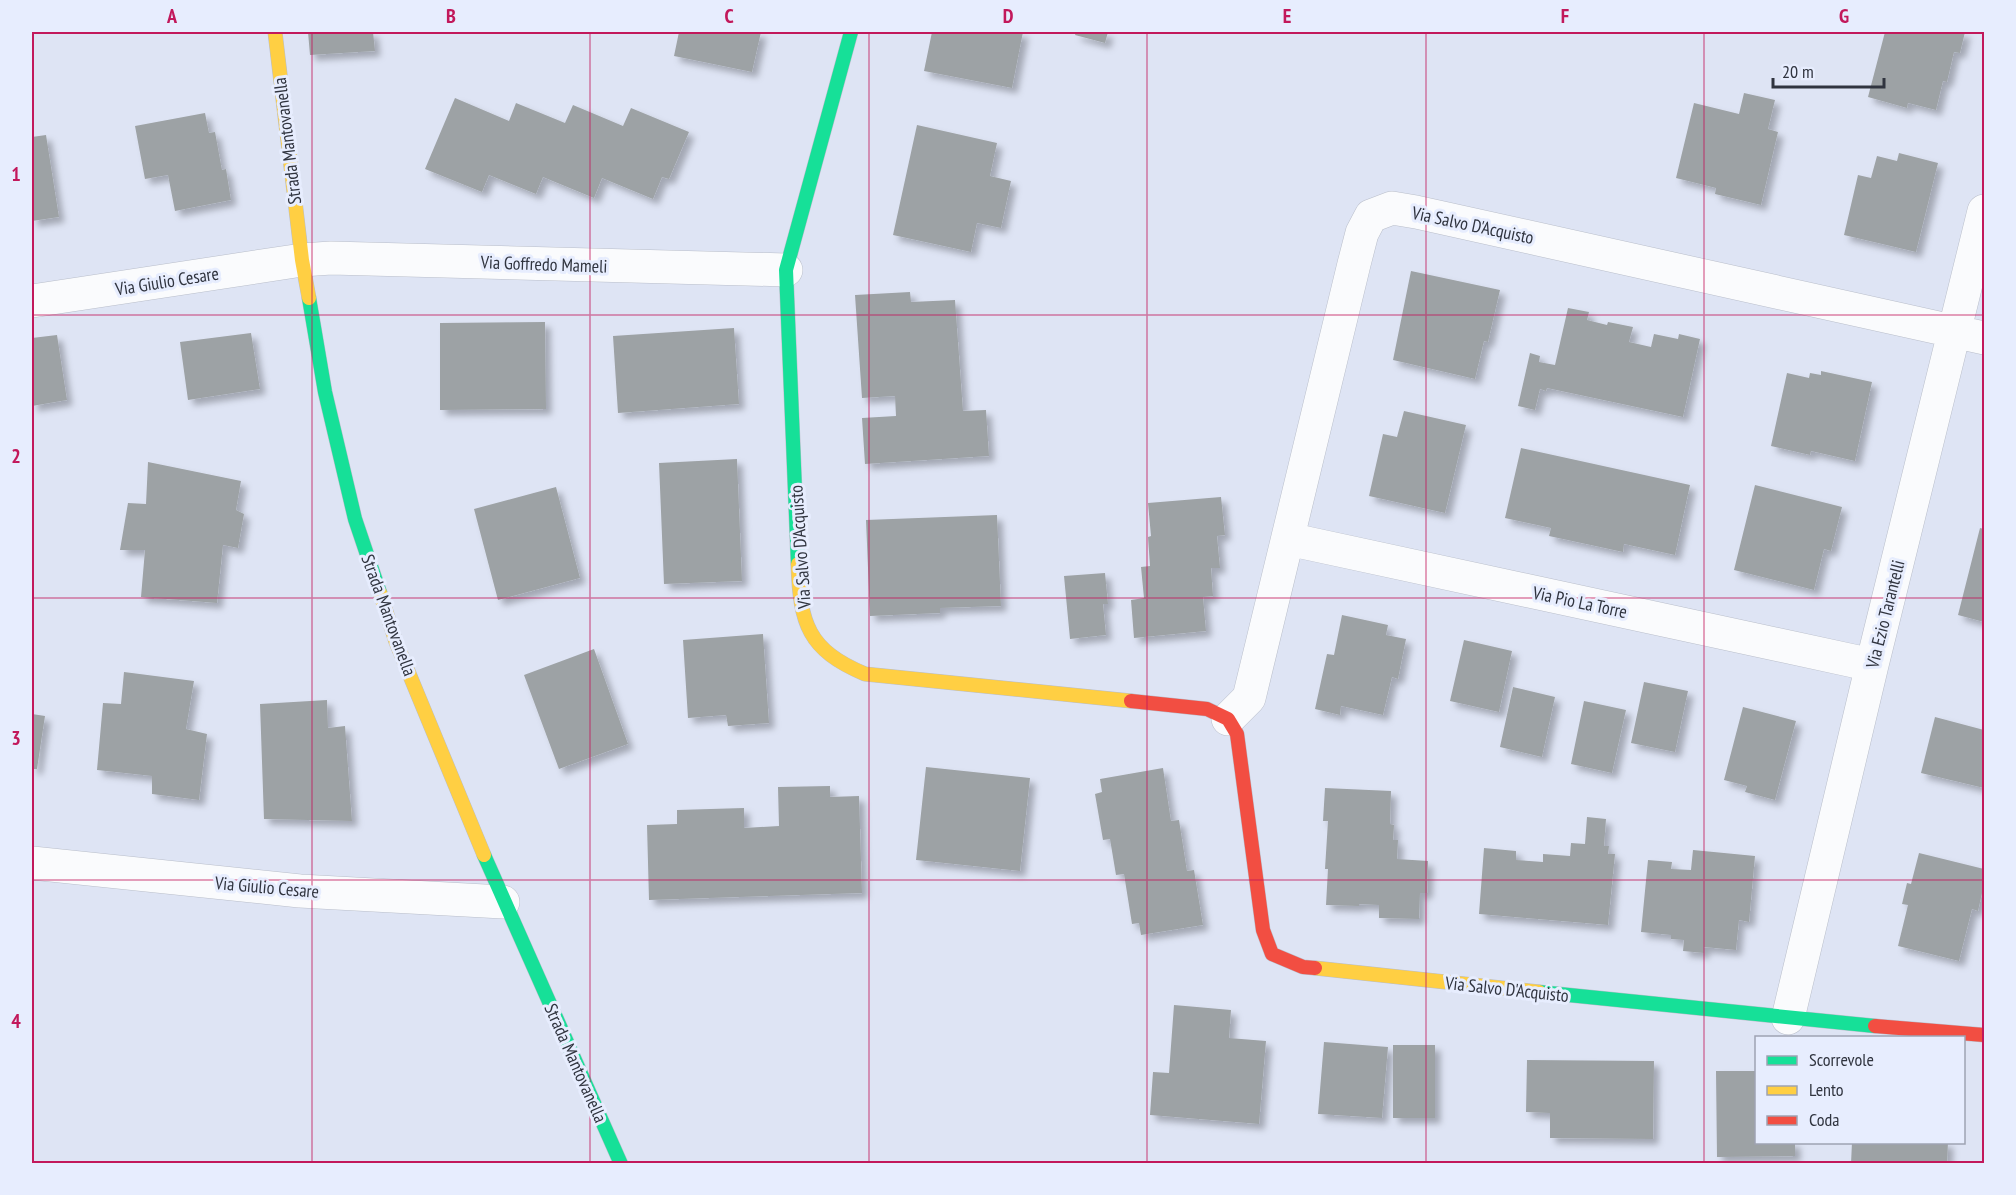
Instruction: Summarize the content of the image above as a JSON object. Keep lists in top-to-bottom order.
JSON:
{
  "streets": {
    "street": [
      "Strada Mantovanella",
      "Via Salvo D'Acquisto",
      "Via Goffredo Mameli",
      "Via Giulio Cesare",
      "Via Pio La Torre",
      "Via Ezio Tarantelli"
    ]
  },
  "crossings": [
    ["Strada Mantovanella", "Via Goffredo Mameli"],
    ["Strada Mantovanella", "Via Giulio Cesare"],
    ["Via Salvo D'Acquisto", "Via Goffredo Mameli"],
    ["Via Salvo D'Acquisto", "Via Pio La Torre"],
    ["Via Salvo D'Acquisto", "Via Ezio Tarantelli"],
    ["Via Goffredo Mameli", "Via Giulio Cesare"],
    ["Via Pio La Torre", "Via Ezio Tarantelli"]
  ],
  "legend": ["Scorrevole", "Lento", "Coda"],
  "scale_bar": "20 m",
  "grid": {
    "columns": [
      "A",
      "B",
      "C",
      "D",
      "E",
      "F",
      "G"
    ],
    "rows": [
      "1",
      "2",
      "3",
      "4"
    ]
  }
}
